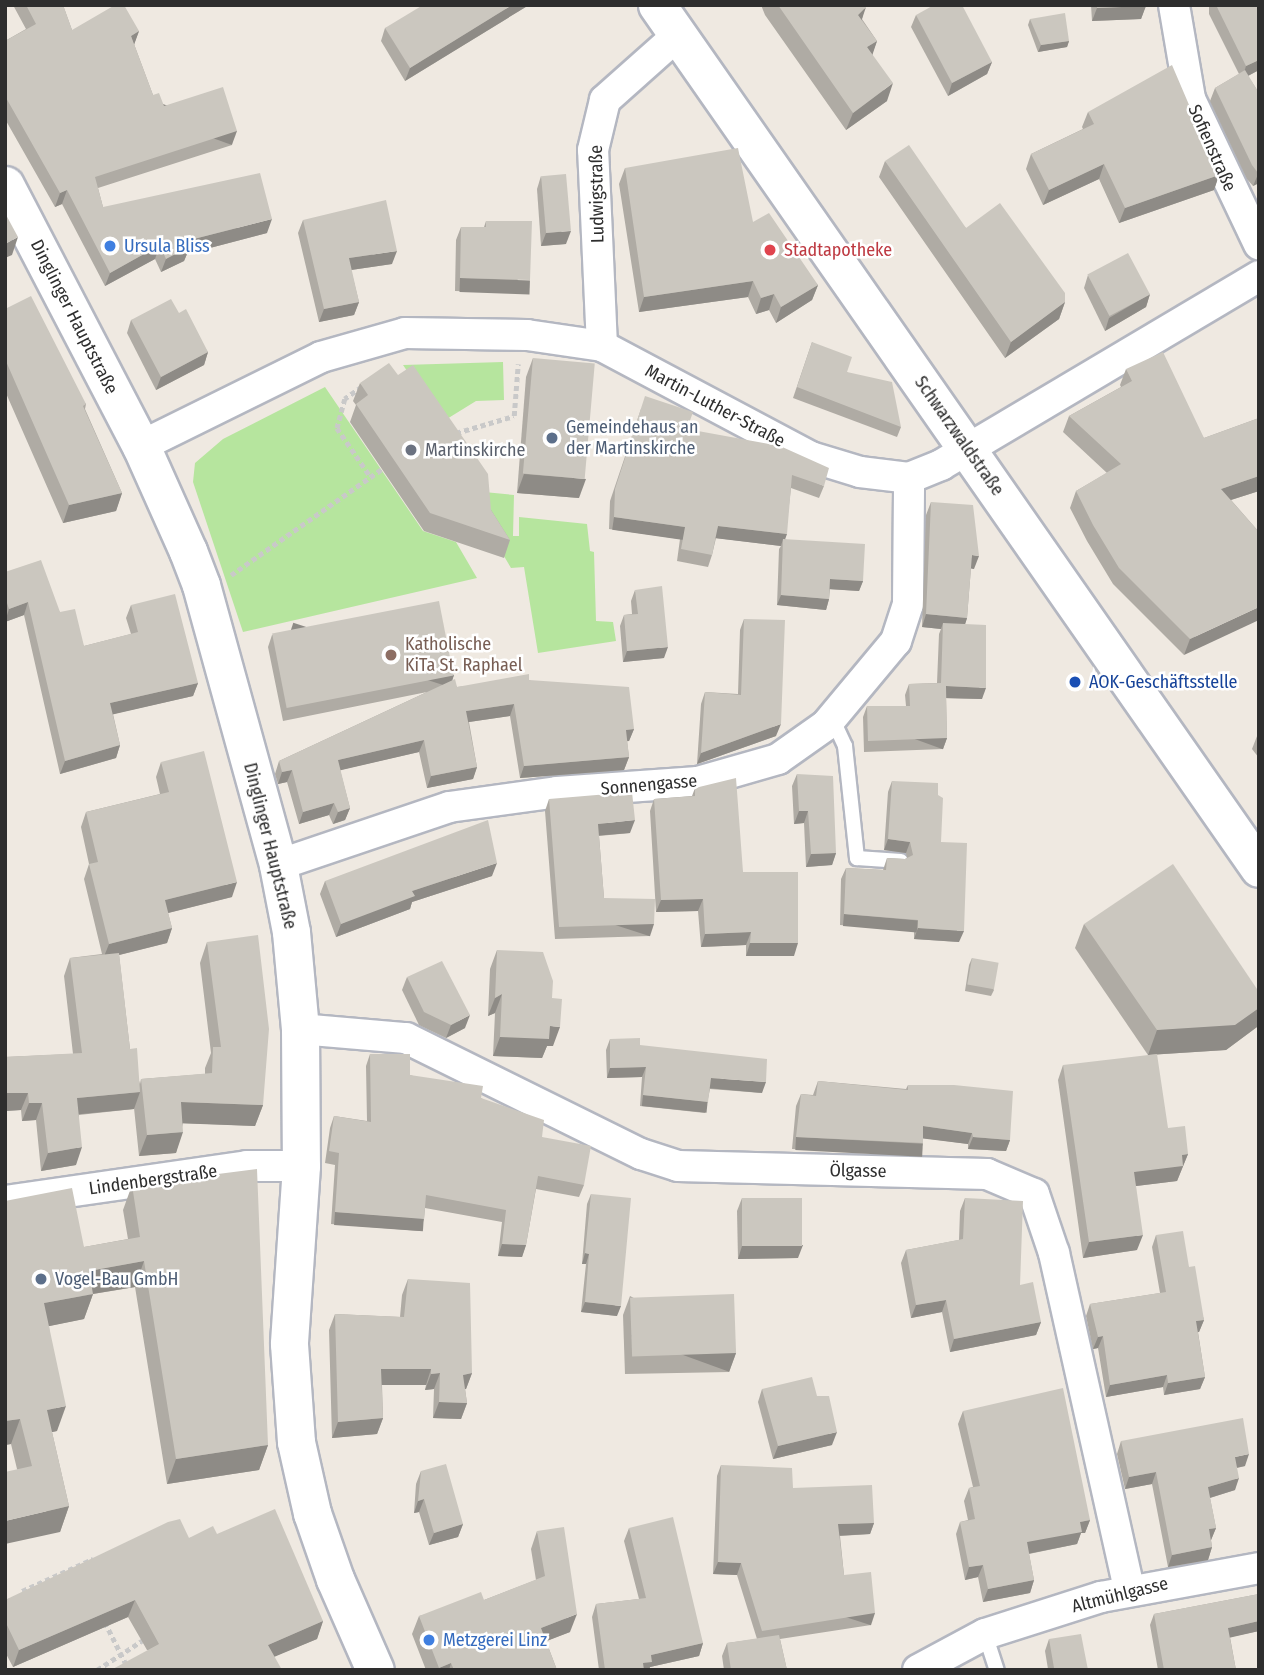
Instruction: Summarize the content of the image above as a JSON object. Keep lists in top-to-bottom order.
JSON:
{
  "streets": {
    "street": [
      "Sofienstraße",
      "Ludwigstraße",
      "Dinglinger Hauptstraße",
      "Martin-Luther-Straße",
      "Schwarzwaldstraße",
      "Sonnengasse",
      "Ölgasse",
      "Lindenbergstraße",
      "Altmühlgasse"
    ]
  },
  "crossings": [
    ["Ludwigstraße", "Martin-Luther-Straße"],
    ["Ludwigstraße", "Schwarzwaldstraße"],
    ["Dinglinger Hauptstraße", "Martin-Luther-Straße"],
    ["Dinglinger Hauptstraße", "Sonnengasse"],
    ["Dinglinger Hauptstraße", "Ölgasse"],
    ["Dinglinger Hauptstraße", "Lindenbergstraße"],
    ["Martin-Luther-Straße", "Sonnengasse"],
    ["Ölgasse", "Altmühlgasse"]
  ],
  "places": [
    "Ursula Bliss",
    "Stadtapotheke",
    "Gemeindehaus an der Martinskirche",
    "Martinskirche",
    "Katholische KiTa St. Raphael",
    "AOK-Geschäftsstelle",
    "Vogel-Bau GmbH",
    "Metzgerei Linz"
  ]
}
